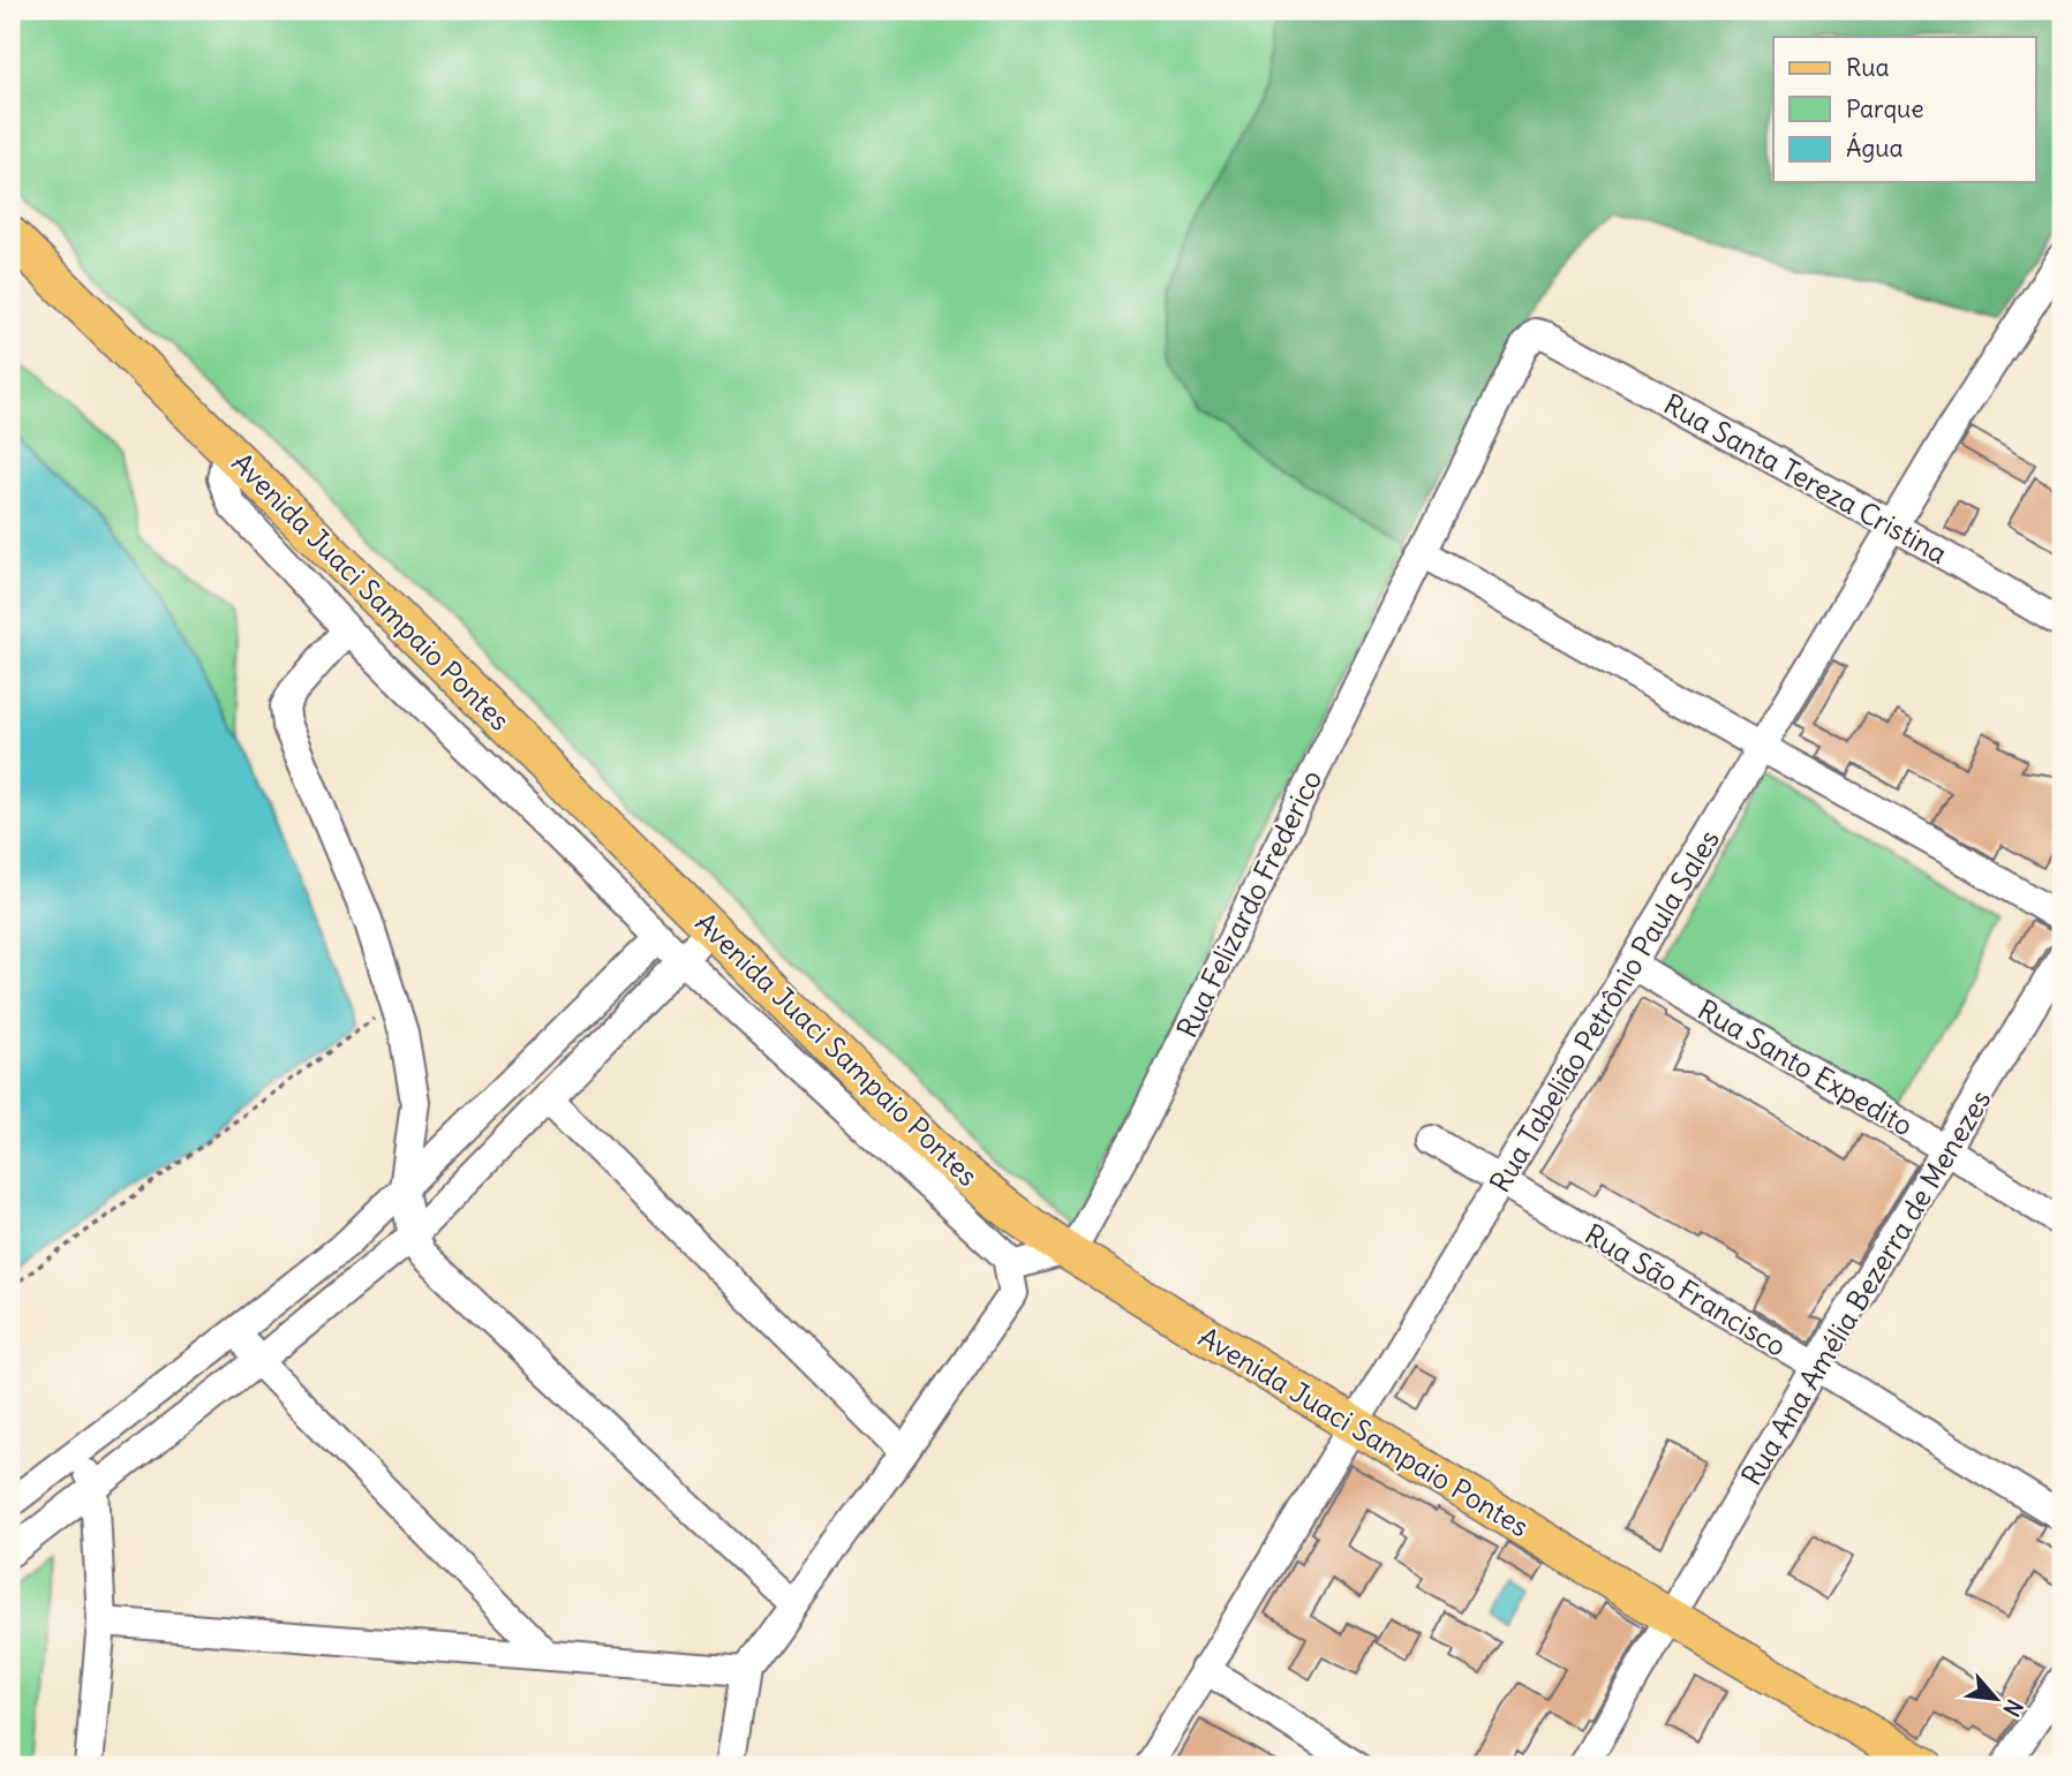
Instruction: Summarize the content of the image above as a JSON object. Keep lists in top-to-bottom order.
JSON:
{
  "streets": {
    "main road": ["Avenida Juaci Sampaio Pontes"],
    "street": [
      "Rua Santa Tereza Cristina",
      "Rua Felizardo Frederico",
      "Rua Tabelião Petrônio Paula Sales",
      "Rua Santo Expedito",
      "Rua Ana Amélia Bezerra de Menezes",
      "Rua São Francisco"
    ]
  },
  "crossings": [
    ["Rua Santa Tereza Cristina", "Rua Felizardo Frederico"],
    ["Rua Santa Tereza Cristina", "Rua Tabelião Petrônio Paula Sales"],
    ["Avenida Juaci Sampaio Pontes", "Rua Felizardo Frederico"],
    ["Avenida Juaci Sampaio Pontes", "Rua Tabelião Petrônio Paula Sales"],
    ["Avenida Juaci Sampaio Pontes", "Rua Ana Amélia Bezerra de Menezes"],
    ["Rua Tabelião Petrônio Paula Sales", "Rua Santo Expedito"],
    ["Rua Tabelião Petrônio Paula Sales", "Rua São Francisco"],
    ["Rua Santo Expedito", "Rua Ana Amélia Bezerra de Menezes"],
    ["Rua Ana Amélia Bezerra de Menezes", "Rua São Francisco"]
  ],
  "legend": ["Rua", "Parque", "Água"],
  "north": "bottom right"
}
